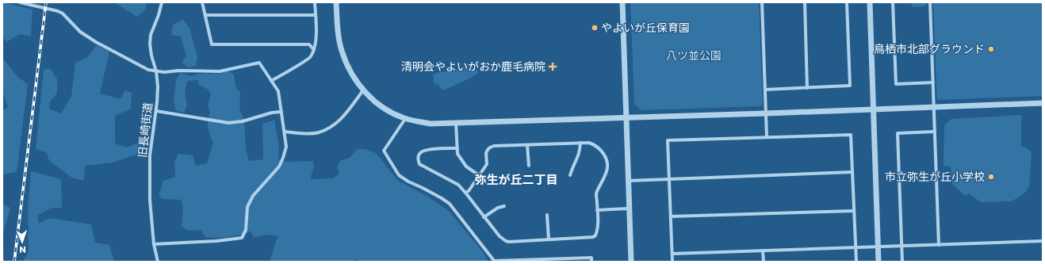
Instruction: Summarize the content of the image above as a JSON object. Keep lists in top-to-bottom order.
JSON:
{
  "streets": {
    "street": ["旧長崎街道"]
  },
  "districts": ["弥生が丘二丁目"],
  "parks": ["八ツ並公園"],
  "places": {
    "other": ["やよいが丘保育園", "鳥栖市北部グラウンド", "市立弥生が丘小学校"],
    "health": ["清明会やよいがおか鹿毛病院"]
  },
  "north": "bottom"
}
